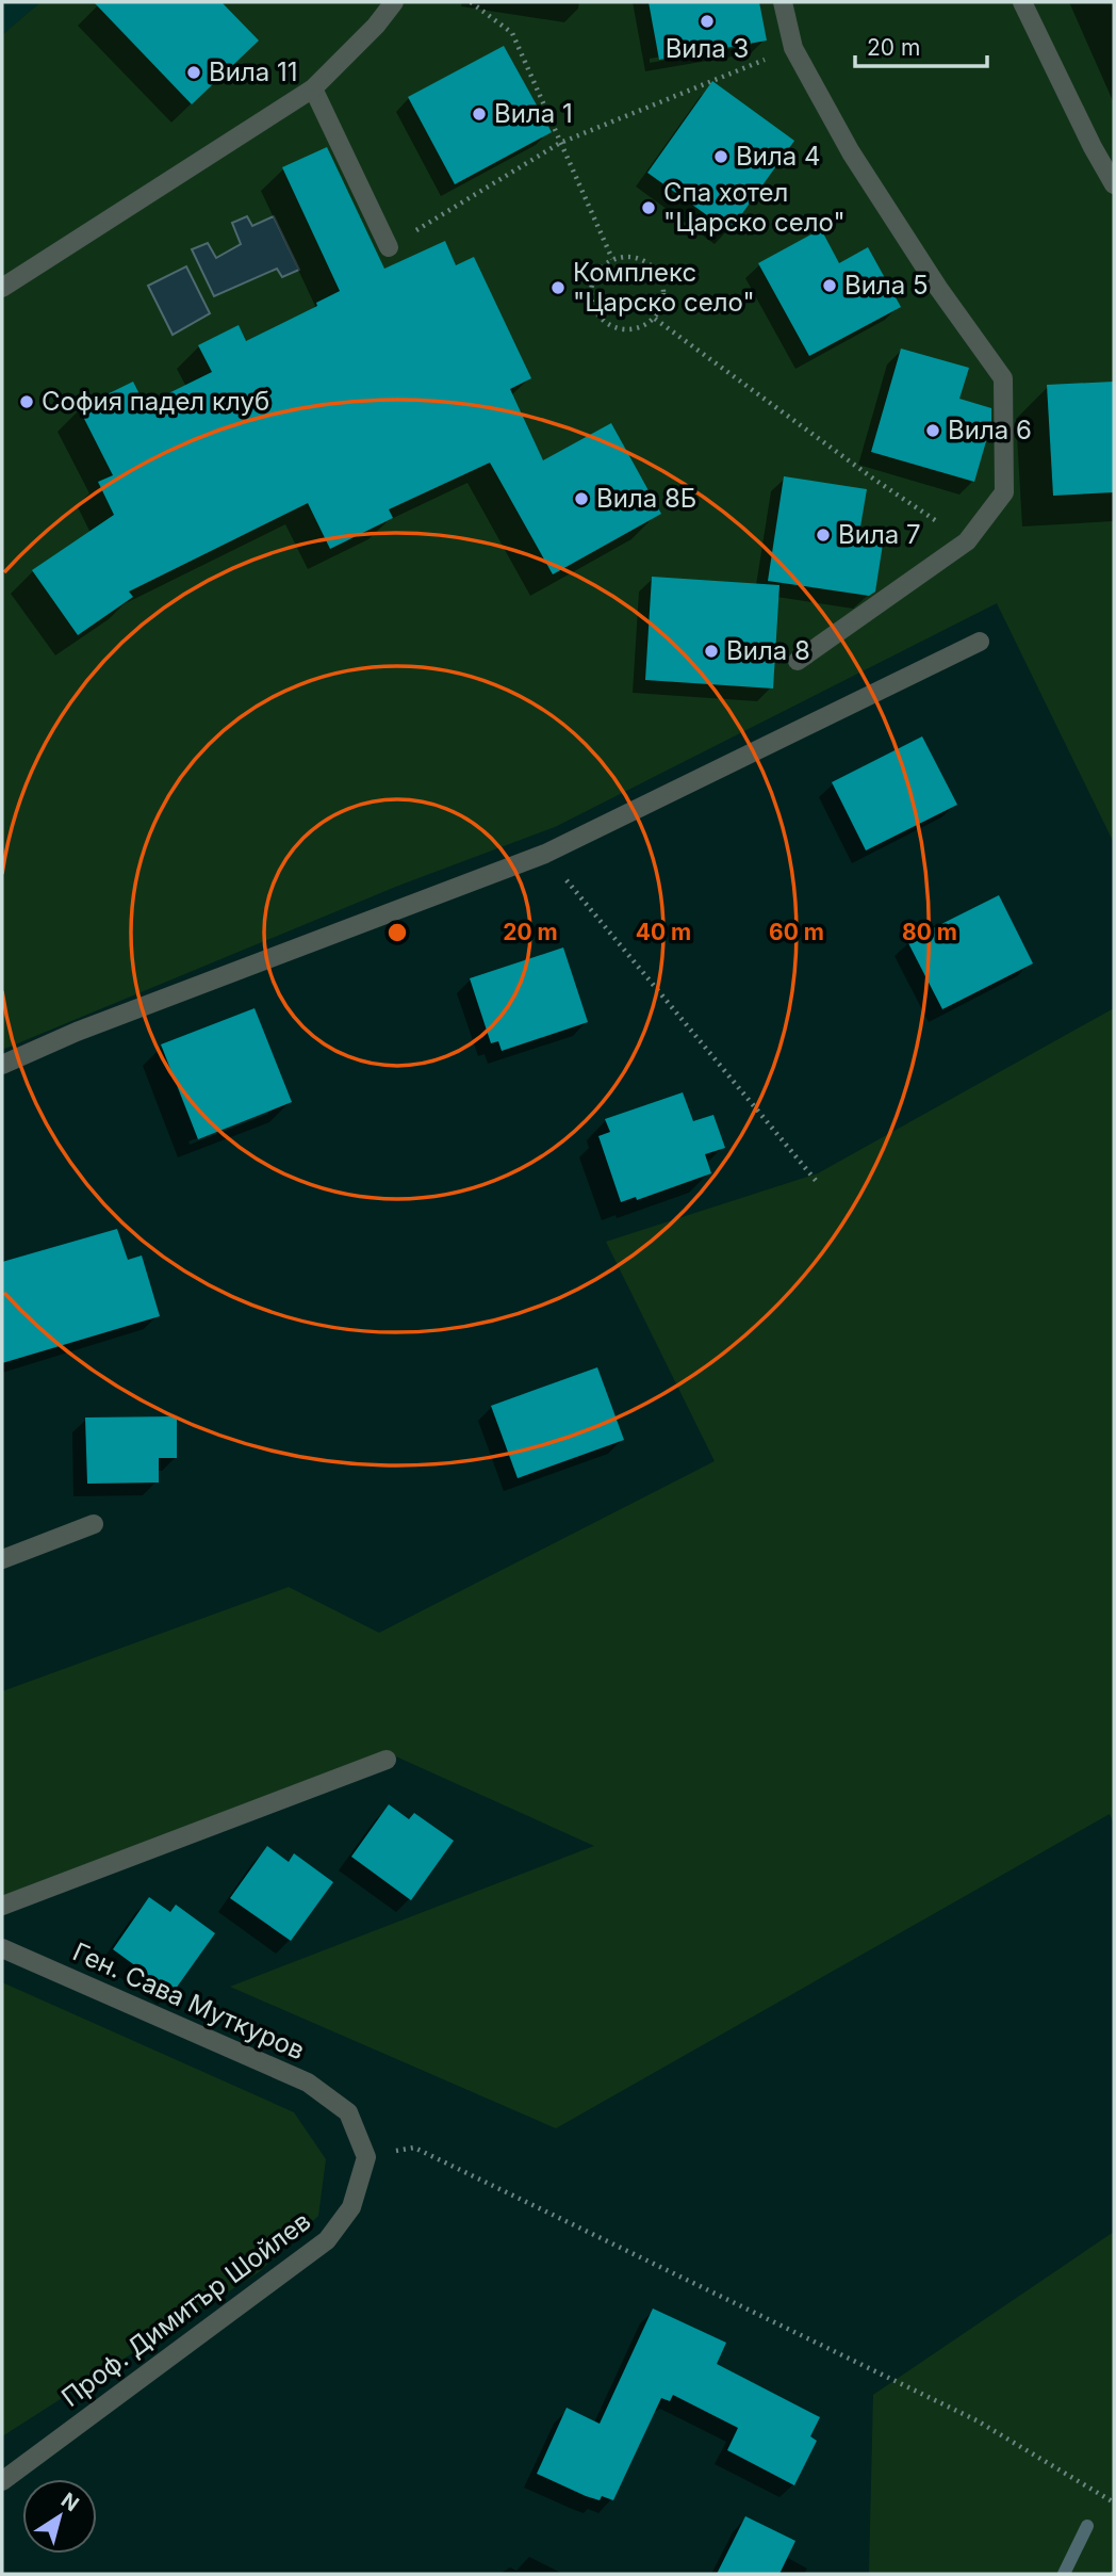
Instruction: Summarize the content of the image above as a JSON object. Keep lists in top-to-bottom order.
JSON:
{
  "streets": {
    "street": ["Ген. Сава Муткуров", "Проф. Димитър Шойлев"]
  },
  "crossings": [
    ["Ген. Сава Муткуров", "Проф. Димитър Шойлев"]
  ],
  "places": [
    "Вила 3",
    "Вила 11",
    "Вила 1",
    "Вила 4",
    "Спа хотел \"Царско село\"",
    "Вила 5",
    "Комплекс \"Царско село\"",
    "София падел клуб",
    "Вила 6",
    "Вила 8Б",
    "Вила 7",
    "Вила 8"
  ],
  "scale_bar": "20 m",
  "north": "top right",
  "rings": [
    "20 m",
    "40 m",
    "60 m",
    "80 m"
  ]
}
